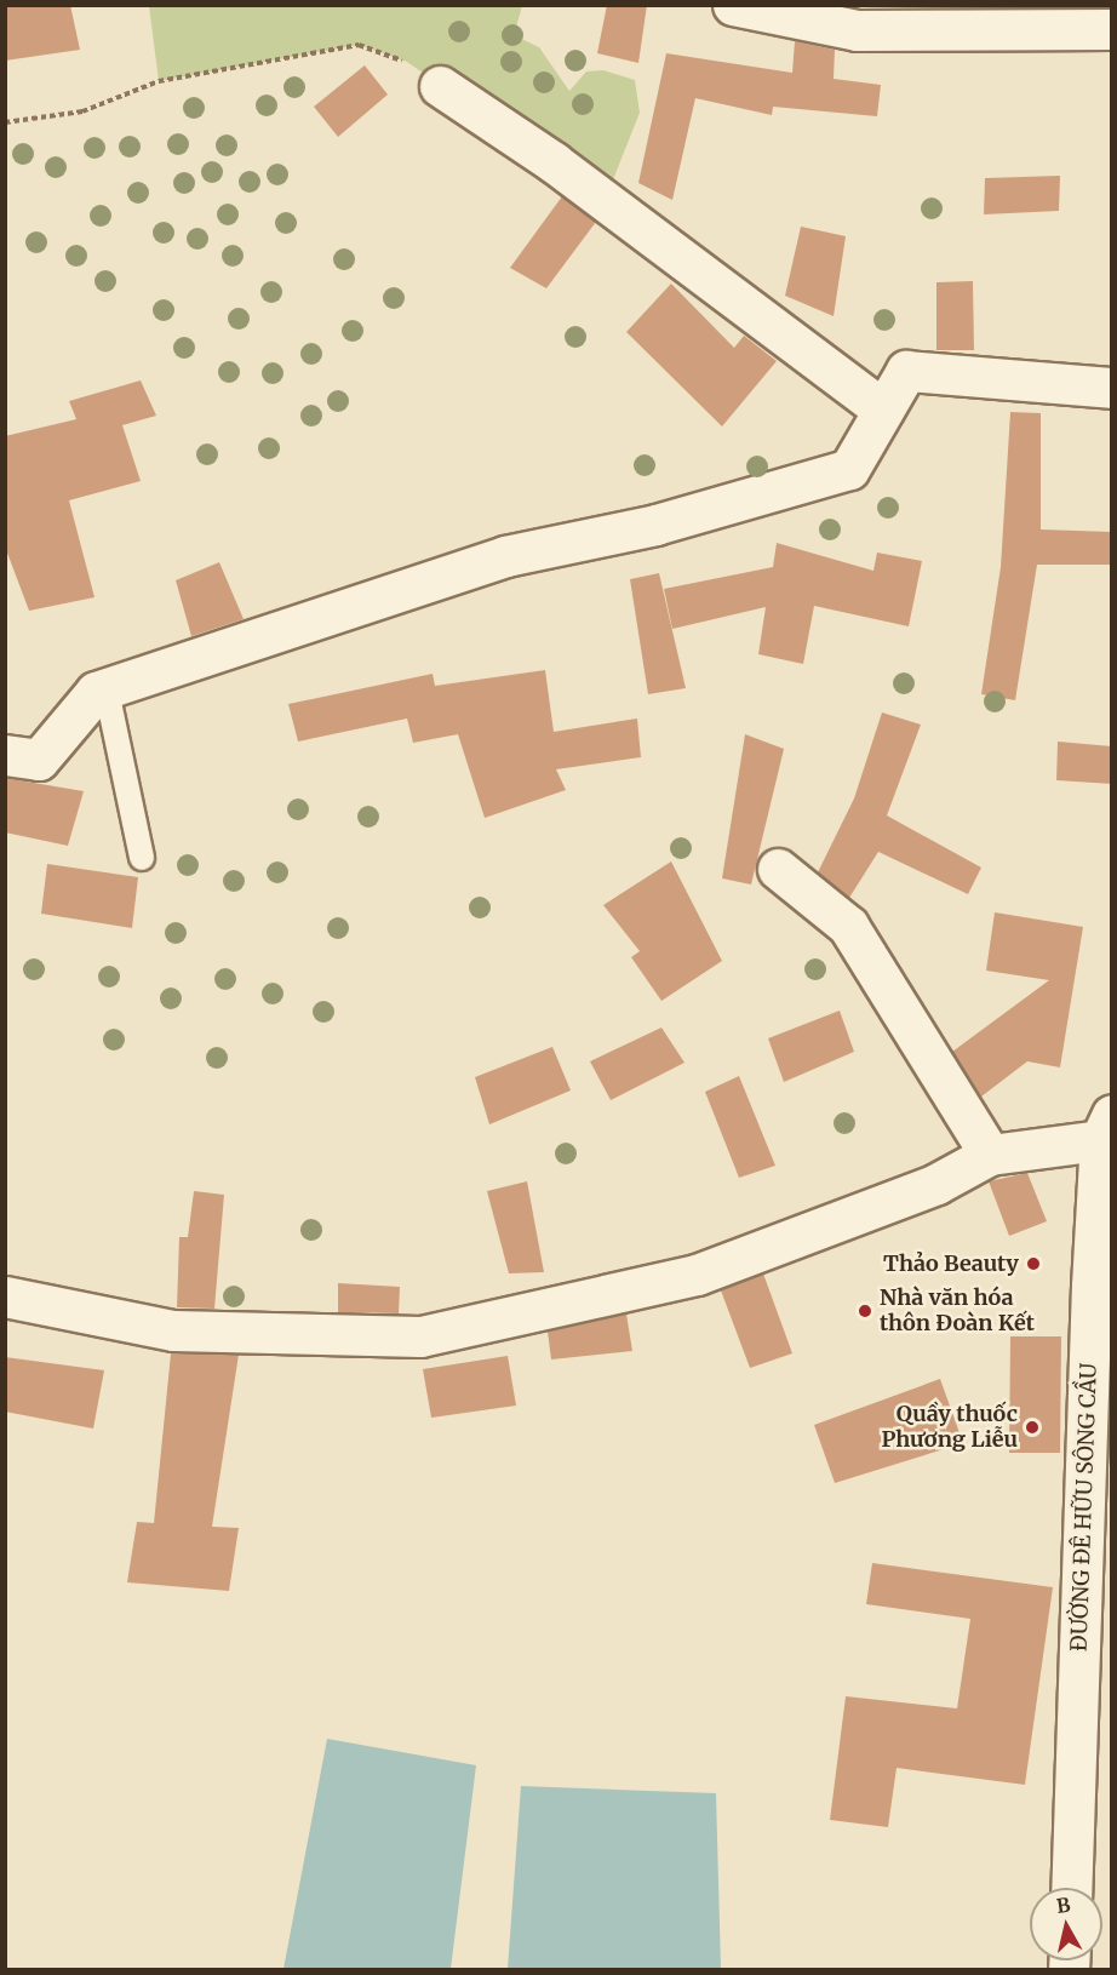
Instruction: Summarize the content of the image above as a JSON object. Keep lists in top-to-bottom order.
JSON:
{
  "streets": {
    "street": ["ĐƯỜNG ĐÊ HỮU SÔNG CẦU"]
  },
  "places": ["Thảo Beauty", "Nhà văn hóa thôn Đoàn Kết", "Quầy thuốc Phương Liễu"],
  "north": "top"
}
